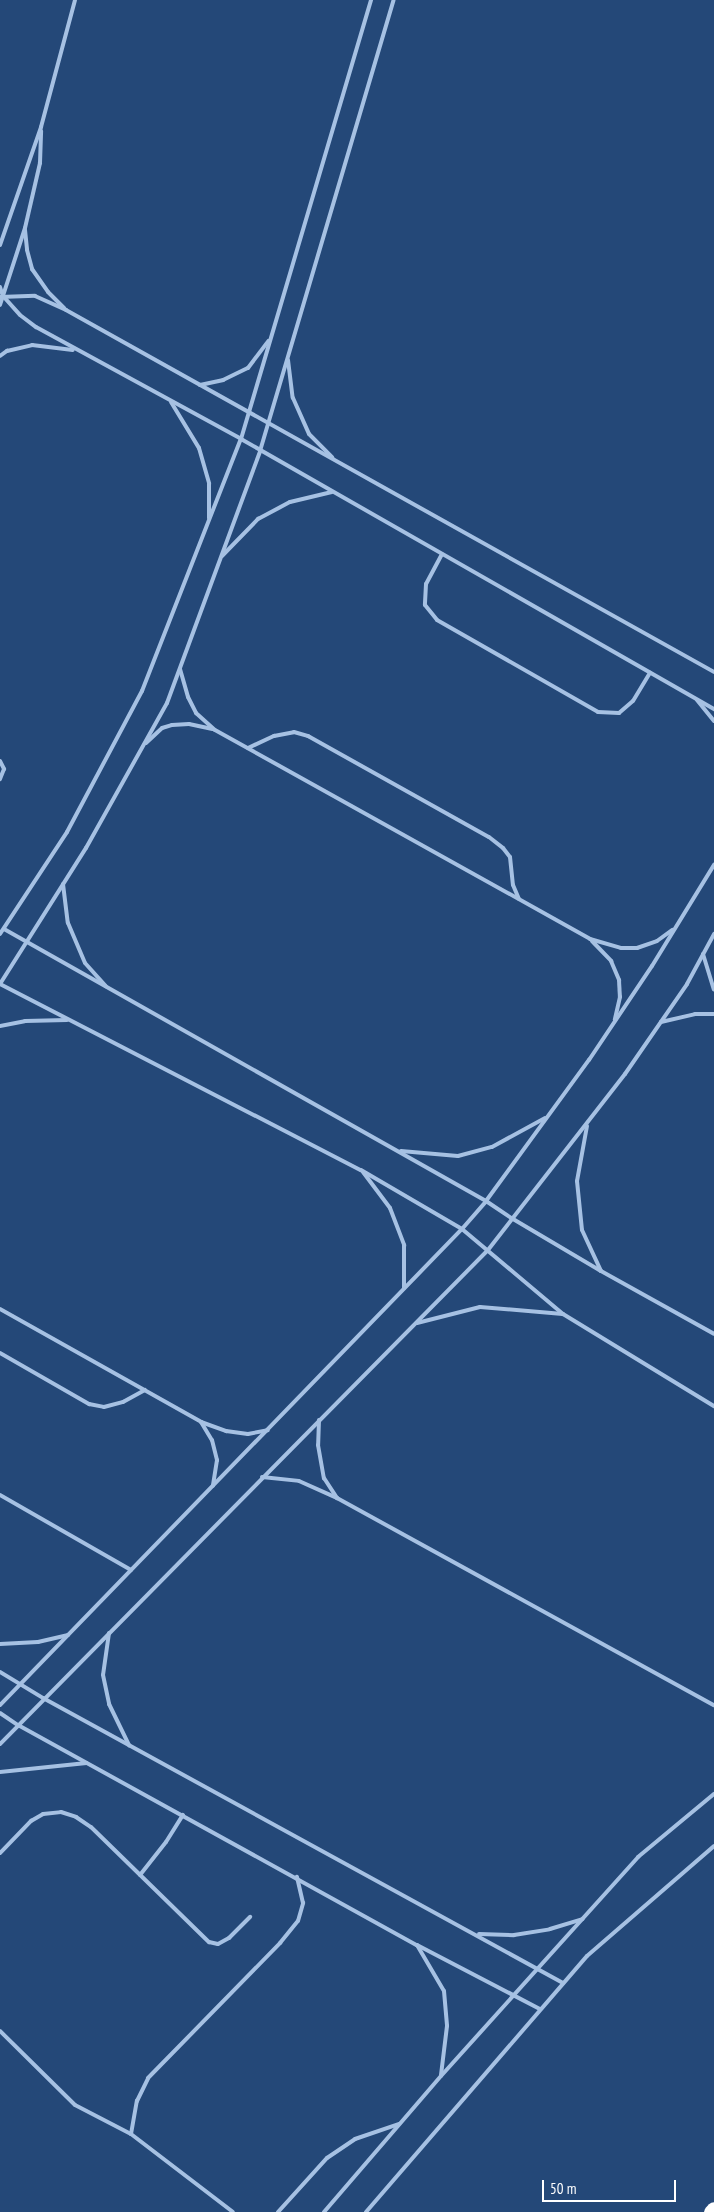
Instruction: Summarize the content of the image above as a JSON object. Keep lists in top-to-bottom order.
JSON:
{
  "scale_bar": "50 m"
}
